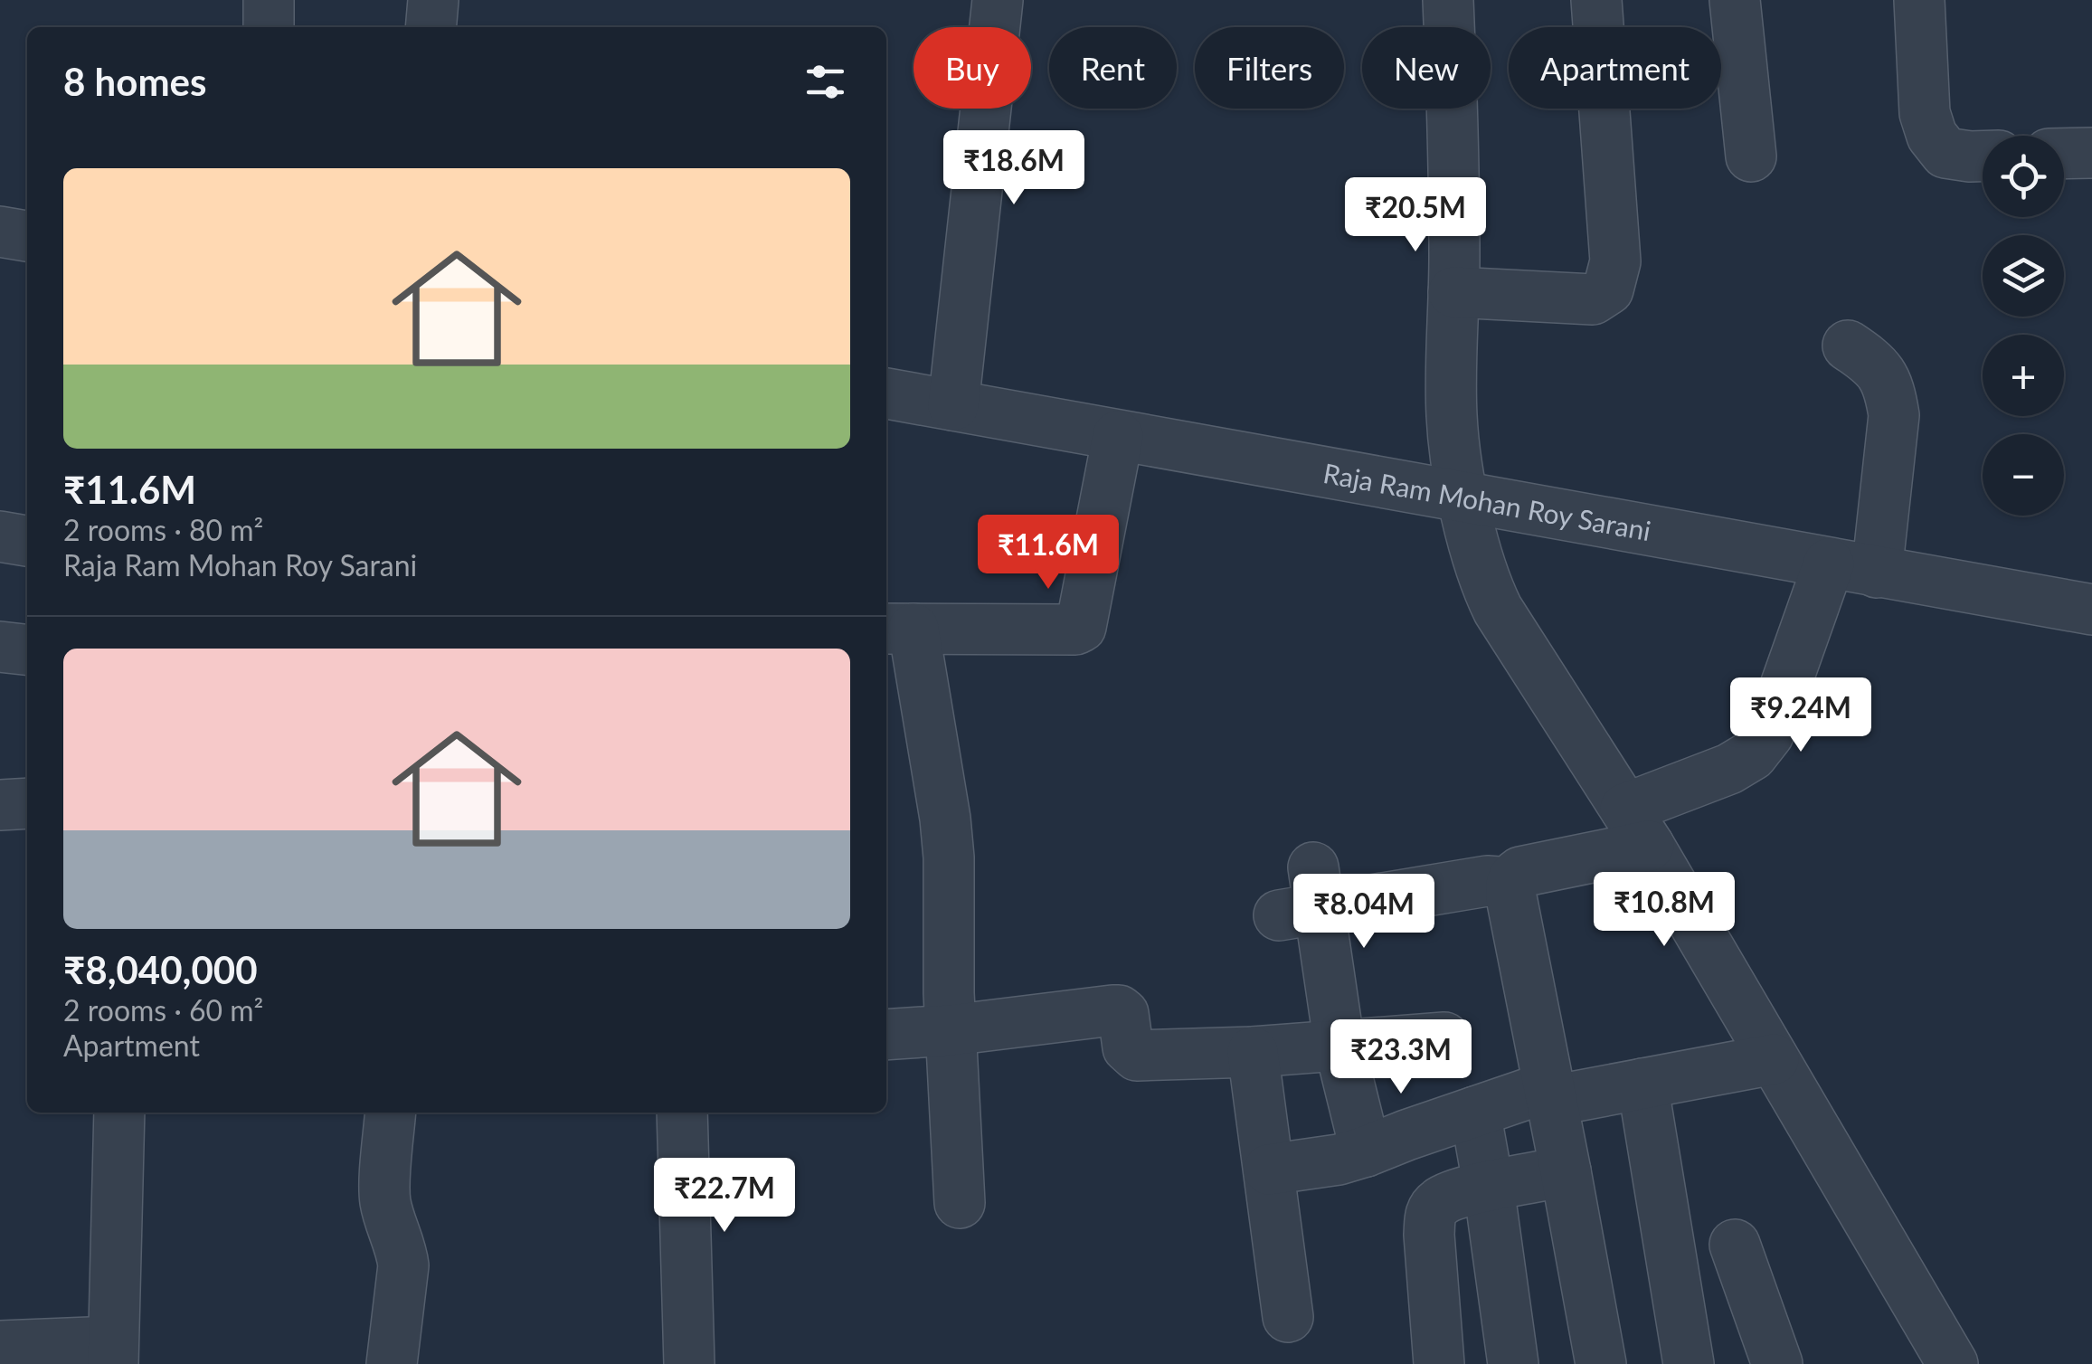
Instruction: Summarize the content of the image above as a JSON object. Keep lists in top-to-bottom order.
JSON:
{
  "streets": {
    "street": ["Raja Ram Mohan Roy Sarani"]
  },
  "page": {
    "chip": [
      "Buy",
      "Rent",
      "Filters",
      "New",
      "Apartment"
    ],
    "heading": "8 homes",
    "price": [
      "₹18.6M",
      "₹20.5M",
      "₹11.6M",
      "₹9.24M",
      "₹10.8M",
      "₹8.04M",
      "₹23.3M",
      "₹22.7M"
    ],
    "map_buttons": ["+", "−"],
    "list": [
      {
        "name": "₹11.6M",
        "note": "2 rooms · 80 m² · Raja Ram Mohan Roy Sarani"
      },
      {
        "name": "₹8,040,000",
        "note": "2 rooms · 60 m² · Apartment"
      }
    ]
  }
}
